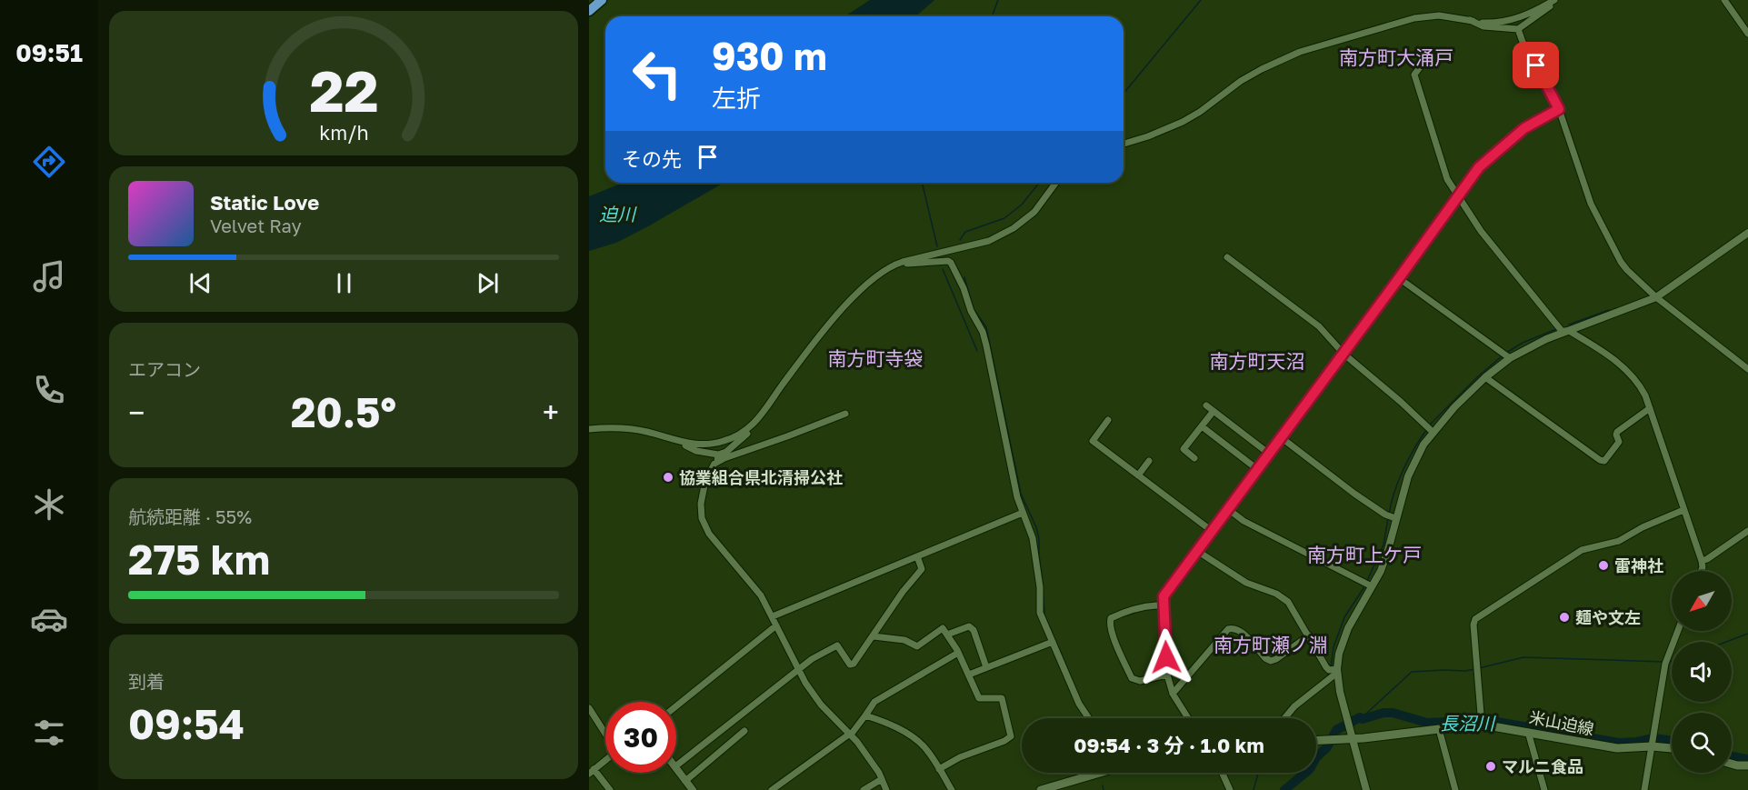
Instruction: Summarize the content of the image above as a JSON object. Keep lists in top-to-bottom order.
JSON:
{
  "streets": {
    "main road": ["米山迫線"]
  },
  "districts": [
    "南方町大涌戸",
    "南方町寺袋",
    "南方町天沼",
    "南方町上ケ戸",
    "南方町瀬ノ淵"
  ],
  "water": ["迫川", "長沼川"],
  "places": [
    "協業組合県北清掃公社",
    "雷神社",
    "麺や文左",
    "マルニ食品"
  ],
  "north": "bottom left",
  "page": {
    "tabs": "09:51",
    "turn": ["930 m", "左折"],
    "then": "その先",
    "song": ["Static Love", "Velvet Ray"],
    "tile": [
      "エアコン",
      ["航続距離 · 55%", "275 km"],
      ["到着", "09:54"]
    ],
    "heat": ["−", "20.5°", "+"],
    "limit": "30",
    "trip": "09:54 · 3 分 · 1.0 km",
    "gauge": ["22", "km/h"]
  }
}
